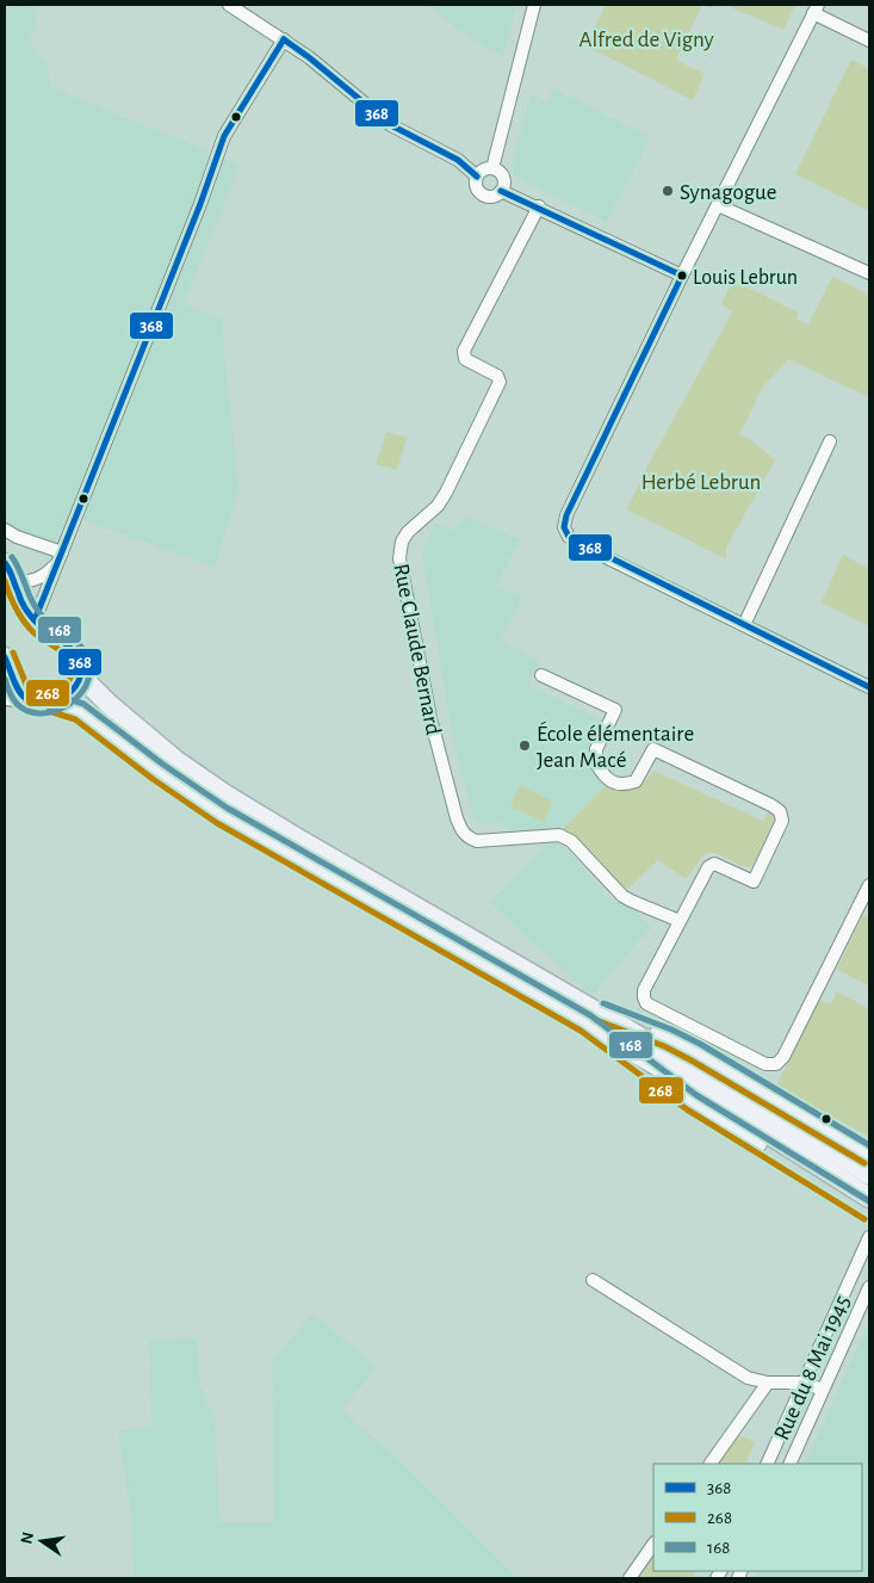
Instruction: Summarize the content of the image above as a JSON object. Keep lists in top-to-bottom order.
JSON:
{
  "streets": {
    "street": ["Rue Claude Bernard", "Rue du 8 Mai 1945"]
  },
  "parks": ["Alfred de Vigny", "Herbé Lebrun"],
  "places": ["Synagogue", "Louis Lebrun", "École élémentaire Jean Macé"],
  "lines": ["transit line 368", "transit line 168", "transit line 268"],
  "legend": ["368", "268", "168"],
  "north": "left"
}
